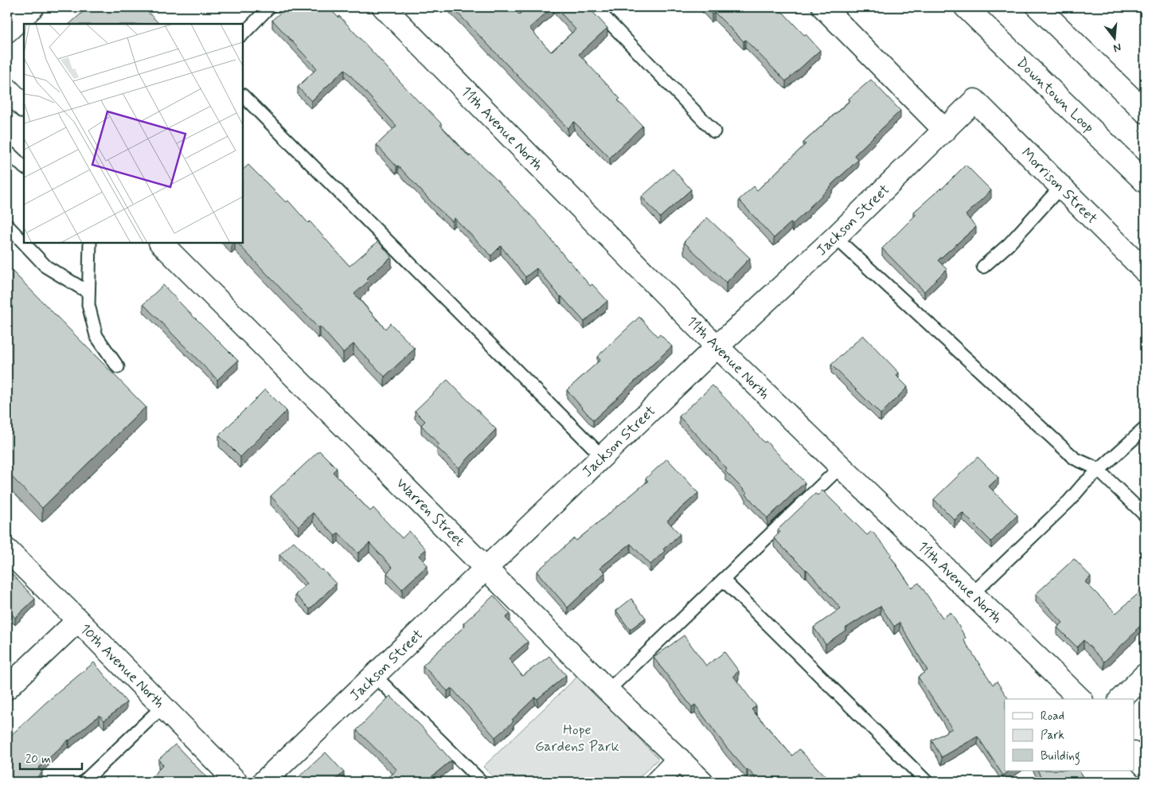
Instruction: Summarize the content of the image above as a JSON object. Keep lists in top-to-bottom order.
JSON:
{
  "streets": {
    "main road": [
      "Downtown Loop",
      "11th Avenue North",
      "Morrison Street",
      "Jackson Street",
      "Warren Street",
      "10th Avenue North"
    ]
  },
  "crossings": [
    ["11th Avenue North", "Jackson Street"],
    ["Morrison Street", "Jackson Street"],
    ["Jackson Street", "Warren Street"]
  ],
  "parks": ["Hope Gardens Park"],
  "legend": ["Road", "Park", "Building"],
  "scale_bar": "20 m",
  "north": "bottom"
}
